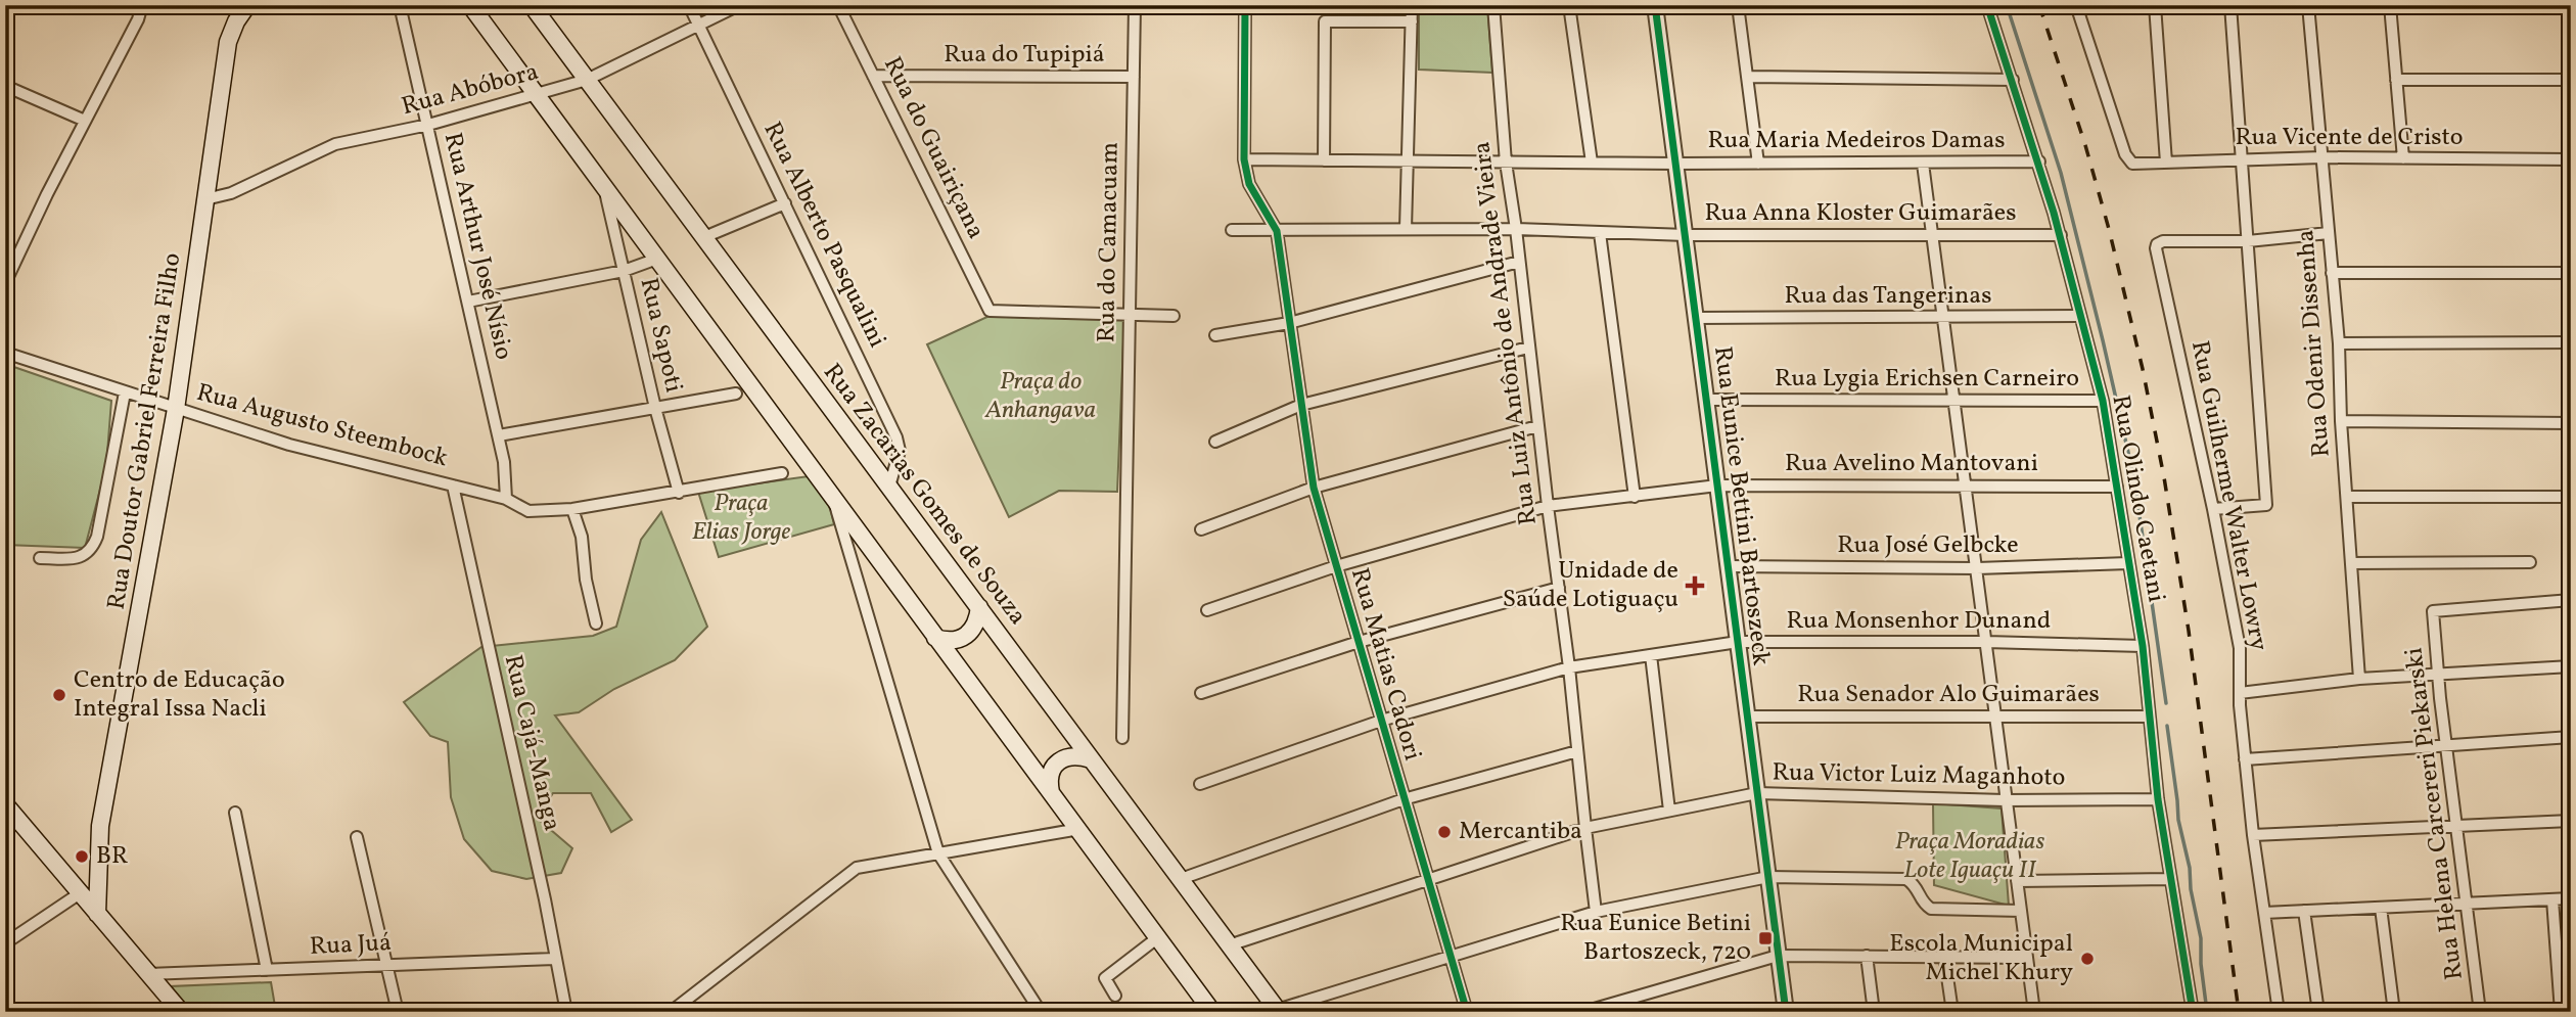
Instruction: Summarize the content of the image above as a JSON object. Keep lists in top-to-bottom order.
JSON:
{
  "streets": {
    "main road": ["Rua Doutor Gabriel Ferreira Filho", "Rua Zacarias Gomes de Souza"],
    "street": [
      "Rua do Tupipiá",
      "Rua Abóbora",
      "Rua Vicente de Cristo",
      "Rua Maria Medeiros Damas",
      "Rua do Guairiçana",
      "Rua Anna Kloster Guimarães",
      "Rua Alberto Pasqualini",
      "Rua do Camacuam",
      "Rua Arthur José Nísio",
      "Rua das Tangerinas",
      "Rua Luiz Antônio de Andrade Vieira",
      "Rua Sapoti",
      "Rua Odenir Dissenha",
      "Rua Lygia Erichsen Carneiro",
      "Rua Augusto Steembock",
      "Rua Avelino Mantovani",
      "Rua Guilherme Walter Lowry",
      "Rua Olindo Caetani",
      "Rua Eunice Bettini Bartoszeck",
      "Rua José Gelbcke",
      "Rua Monsenhor Dunand",
      "Rua Matias Cadori",
      "Rua Senador Alo Guimarães",
      "Rua Cajá-Manga",
      "Rua Victor Luiz Maganhoto",
      "Rua Helena Carcereri Piekarski",
      "Rua Juá"
    ]
  },
  "crossings": [
    ["Rua do Tupipiá", "Rua do Guairiçana"],
    ["Rua do Tupipiá", "Rua do Camacuam"],
    ["Rua Abóbora", "Rua Alberto Pasqualini"],
    ["Rua Abóbora", "Rua Arthur José Nísio"],
    ["Rua Abóbora", "Rua Doutor Gabriel Ferreira Filho"],
    ["Rua Abóbora", "Rua Zacarias Gomes de Souza"],
    ["Rua Vicente de Cristo", "Rua Odenir Dissenha"],
    ["Rua Maria Medeiros Damas", "Rua Luiz Antônio de Andrade Vieira"],
    ["Rua Maria Medeiros Damas", "Rua Olindo Caetani"],
    ["Rua Maria Medeiros Damas", "Rua Eunice Bettini Bartoszeck"],
    ["Rua do Guairiçana", "Rua do Camacuam"],
    ["Rua Anna Kloster Guimarães", "Rua Luiz Antônio de Andrade Vieira"],
    ["Rua Anna Kloster Guimarães", "Rua Olindo Caetani"],
    ["Rua Anna Kloster Guimarães", "Rua Eunice Bettini Bartoszeck"],
    ["Rua Anna Kloster Guimarães", "Rua Matias Cadori"],
    ["Rua Alberto Pasqualini", "Rua Zacarias Gomes de Souza"],
    ["Rua Arthur José Nísio", "Rua Augusto Steembock"],
    ["Rua das Tangerinas", "Rua Olindo Caetani"],
    ["Rua das Tangerinas", "Rua Eunice Bettini Bartoszeck"],
    ["Rua Luiz Antônio de Andrade Vieira", "Rua Avelino Mantovani"],
    ["Rua Luiz Antônio de Andrade Vieira", "Rua Monsenhor Dunand"],
    ["Rua Luiz Antônio de Andrade Vieira", "Rua Victor Luiz Maganhoto"],
    ["Rua Sapoti", "Rua Augusto Steembock"],
    ["Rua Lygia Erichsen Carneiro", "Rua Olindo Caetani"],
    ["Rua Lygia Erichsen Carneiro", "Rua Eunice Bettini Bartoszeck"],
    ["Rua Augusto Steembock", "Rua Doutor Gabriel Ferreira Filho"],
    ["Rua Augusto Steembock", "Rua Cajá-Manga"],
    ["Rua Avelino Mantovani", "Rua Olindo Caetani"],
    ["Rua Avelino Mantovani", "Rua Eunice Bettini Bartoszeck"],
    ["Rua Avelino Mantovani", "Rua Matias Cadori"],
    ["Rua Zacarias Gomes de Souza", "Rua Victor Luiz Maganhoto"],
    ["Rua Olindo Caetani", "Rua José Gelbcke"],
    ["Rua Olindo Caetani", "Rua Monsenhor Dunand"],
    ["Rua Olindo Caetani", "Rua Senador Alo Guimarães"],
    ["Rua Olindo Caetani", "Rua Victor Luiz Maganhoto"],
    ["Rua Eunice Bettini Bartoszeck", "Rua José Gelbcke"],
    ["Rua Eunice Bettini Bartoszeck", "Rua Monsenhor Dunand"],
    ["Rua Eunice Bettini Bartoszeck", "Rua Senador Alo Guimarães"],
    ["Rua Eunice Bettini Bartoszeck", "Rua Victor Luiz Maganhoto"],
    ["Rua Monsenhor Dunand", "Rua Matias Cadori"],
    ["Rua Matias Cadori", "Rua Victor Luiz Maganhoto"],
    ["Rua Cajá-Manga", "Rua Juá"]
  ],
  "parks": ["Praça do Anhangava", "Praça Elias Jorge", "Praça Moradias Lote Iguaçu II"],
  "places": {
    "health": ["Unidade de Saúde Lotiguaçu"],
    "other": [
      "Centro de Educação Integral Issa Nacli",
      "Mercantiba",
      "BR",
      "Escola Municipal Michel Khury"
    ],
    "transit": ["Rua Eunice Betini Bartoszeck, 720"]
  }
}
